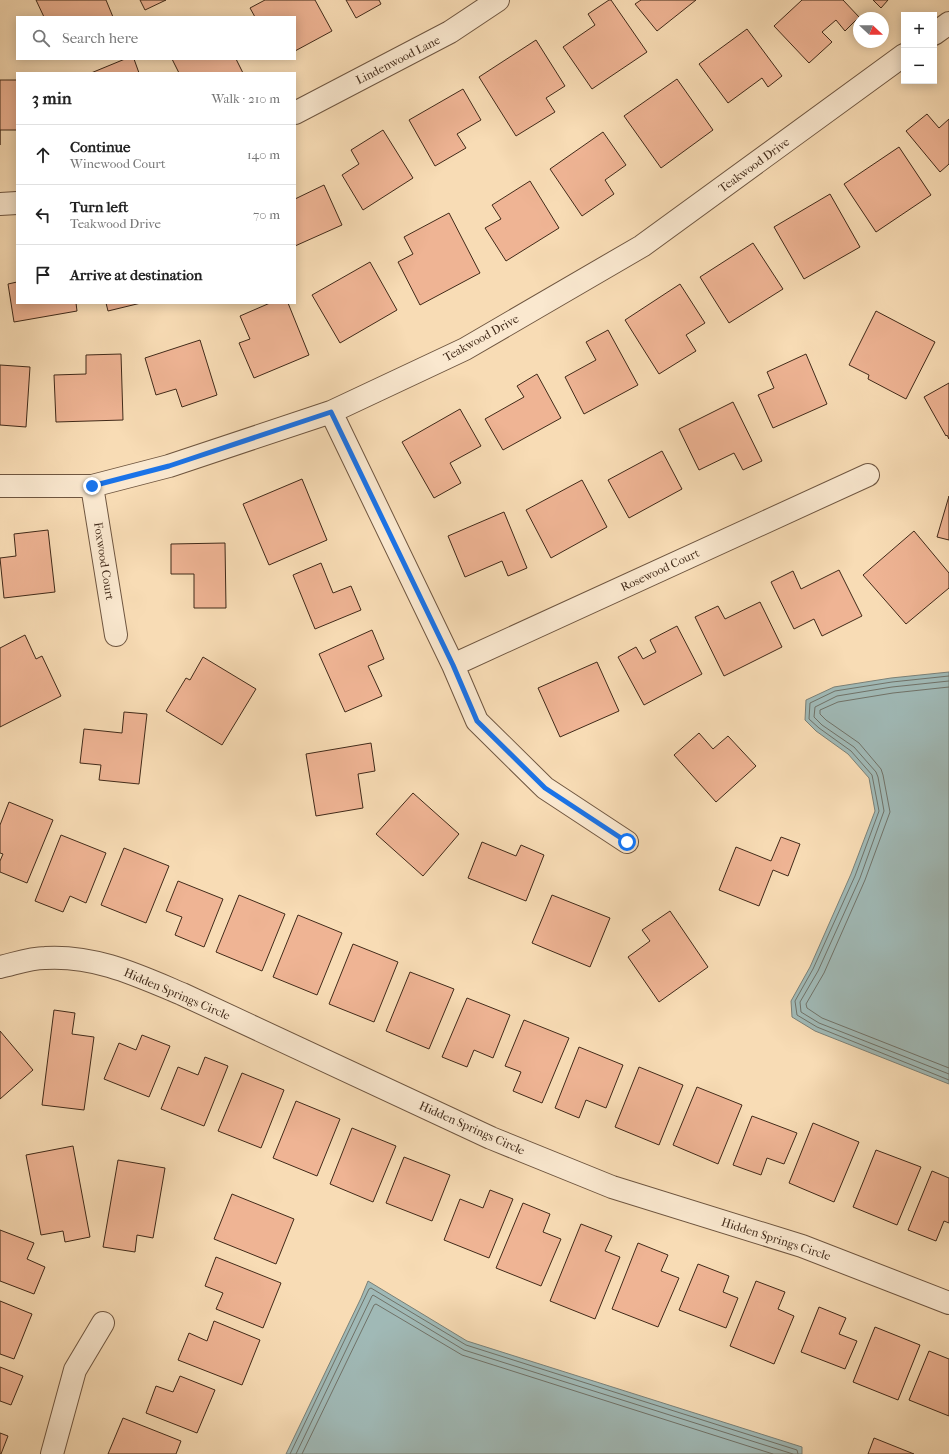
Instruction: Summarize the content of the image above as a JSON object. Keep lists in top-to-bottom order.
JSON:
{
  "streets": {
    "street": [
      "Lindenwood Lane",
      "Teakwood Drive",
      "Foxwood Court",
      "Rosewood Court",
      "Hidden Springs Circle"
    ]
  },
  "crossings": [
    ["Teakwood Drive", "Foxwood Court"]
  ],
  "north": "right",
  "page": {
    "map_buttons": ["+", "−"],
    "search": "Search here",
    "heading": ["3 min", "Walk · 210 m"],
    "list": [
      ["Continue", "Winewood Court", "140 m"],
      ["Turn left", "Teakwood Drive", "70 m"],
      "Arrive at destination"
    ]
  }
}
